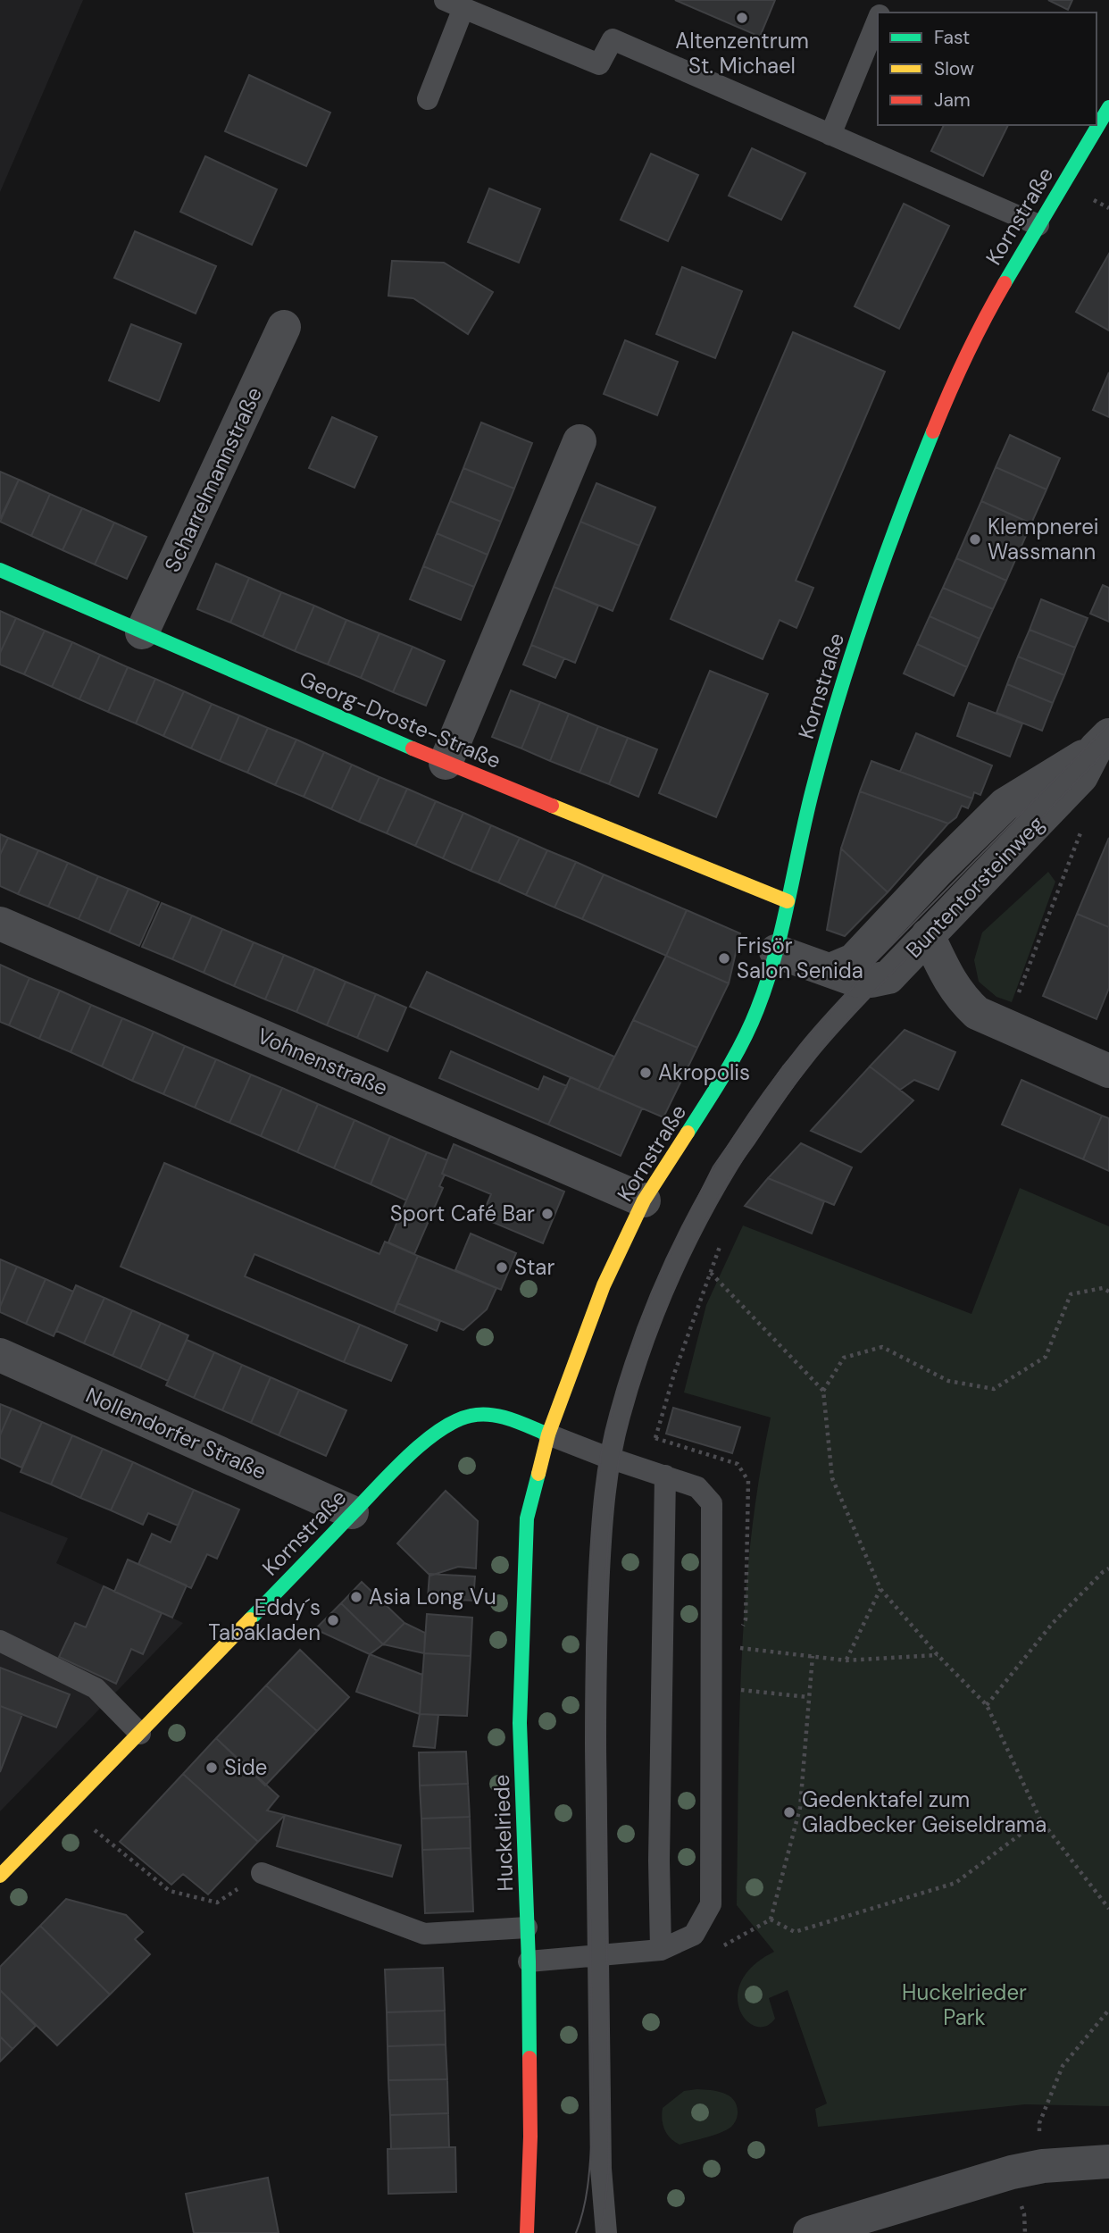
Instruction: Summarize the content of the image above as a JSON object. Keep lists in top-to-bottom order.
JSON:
{
  "streets": {
    "street": [
      "Kornstraße",
      "Scharrelmannstraße",
      "Georg-Droste-Straße",
      "Buntentorsteinweg",
      "Vohnenstraße",
      "Nollendorfer Straße",
      "Huckelriede"
    ]
  },
  "crossings": [
    ["Kornstraße", "Georg-Droste-Straße"],
    ["Kornstraße", "Vohnenstraße"],
    ["Kornstraße", "Nollendorfer Straße"],
    ["Kornstraße", "Huckelriede"],
    ["Scharrelmannstraße", "Georg-Droste-Straße"]
  ],
  "parks": ["Huckelrieder Park"],
  "places": [
    "Altenzentrum St. Michael",
    "Klempnerei Wassmann",
    "Frisör Salon Senida",
    "Akropolis",
    "Sport Café Bar",
    "Star",
    "Asia Long Vu",
    "Eddy´s Tabakladen",
    "Side",
    "Gedenktafel zum Gladbecker Geiseldrama"
  ],
  "legend": ["Fast", "Slow", "Jam"]
}
